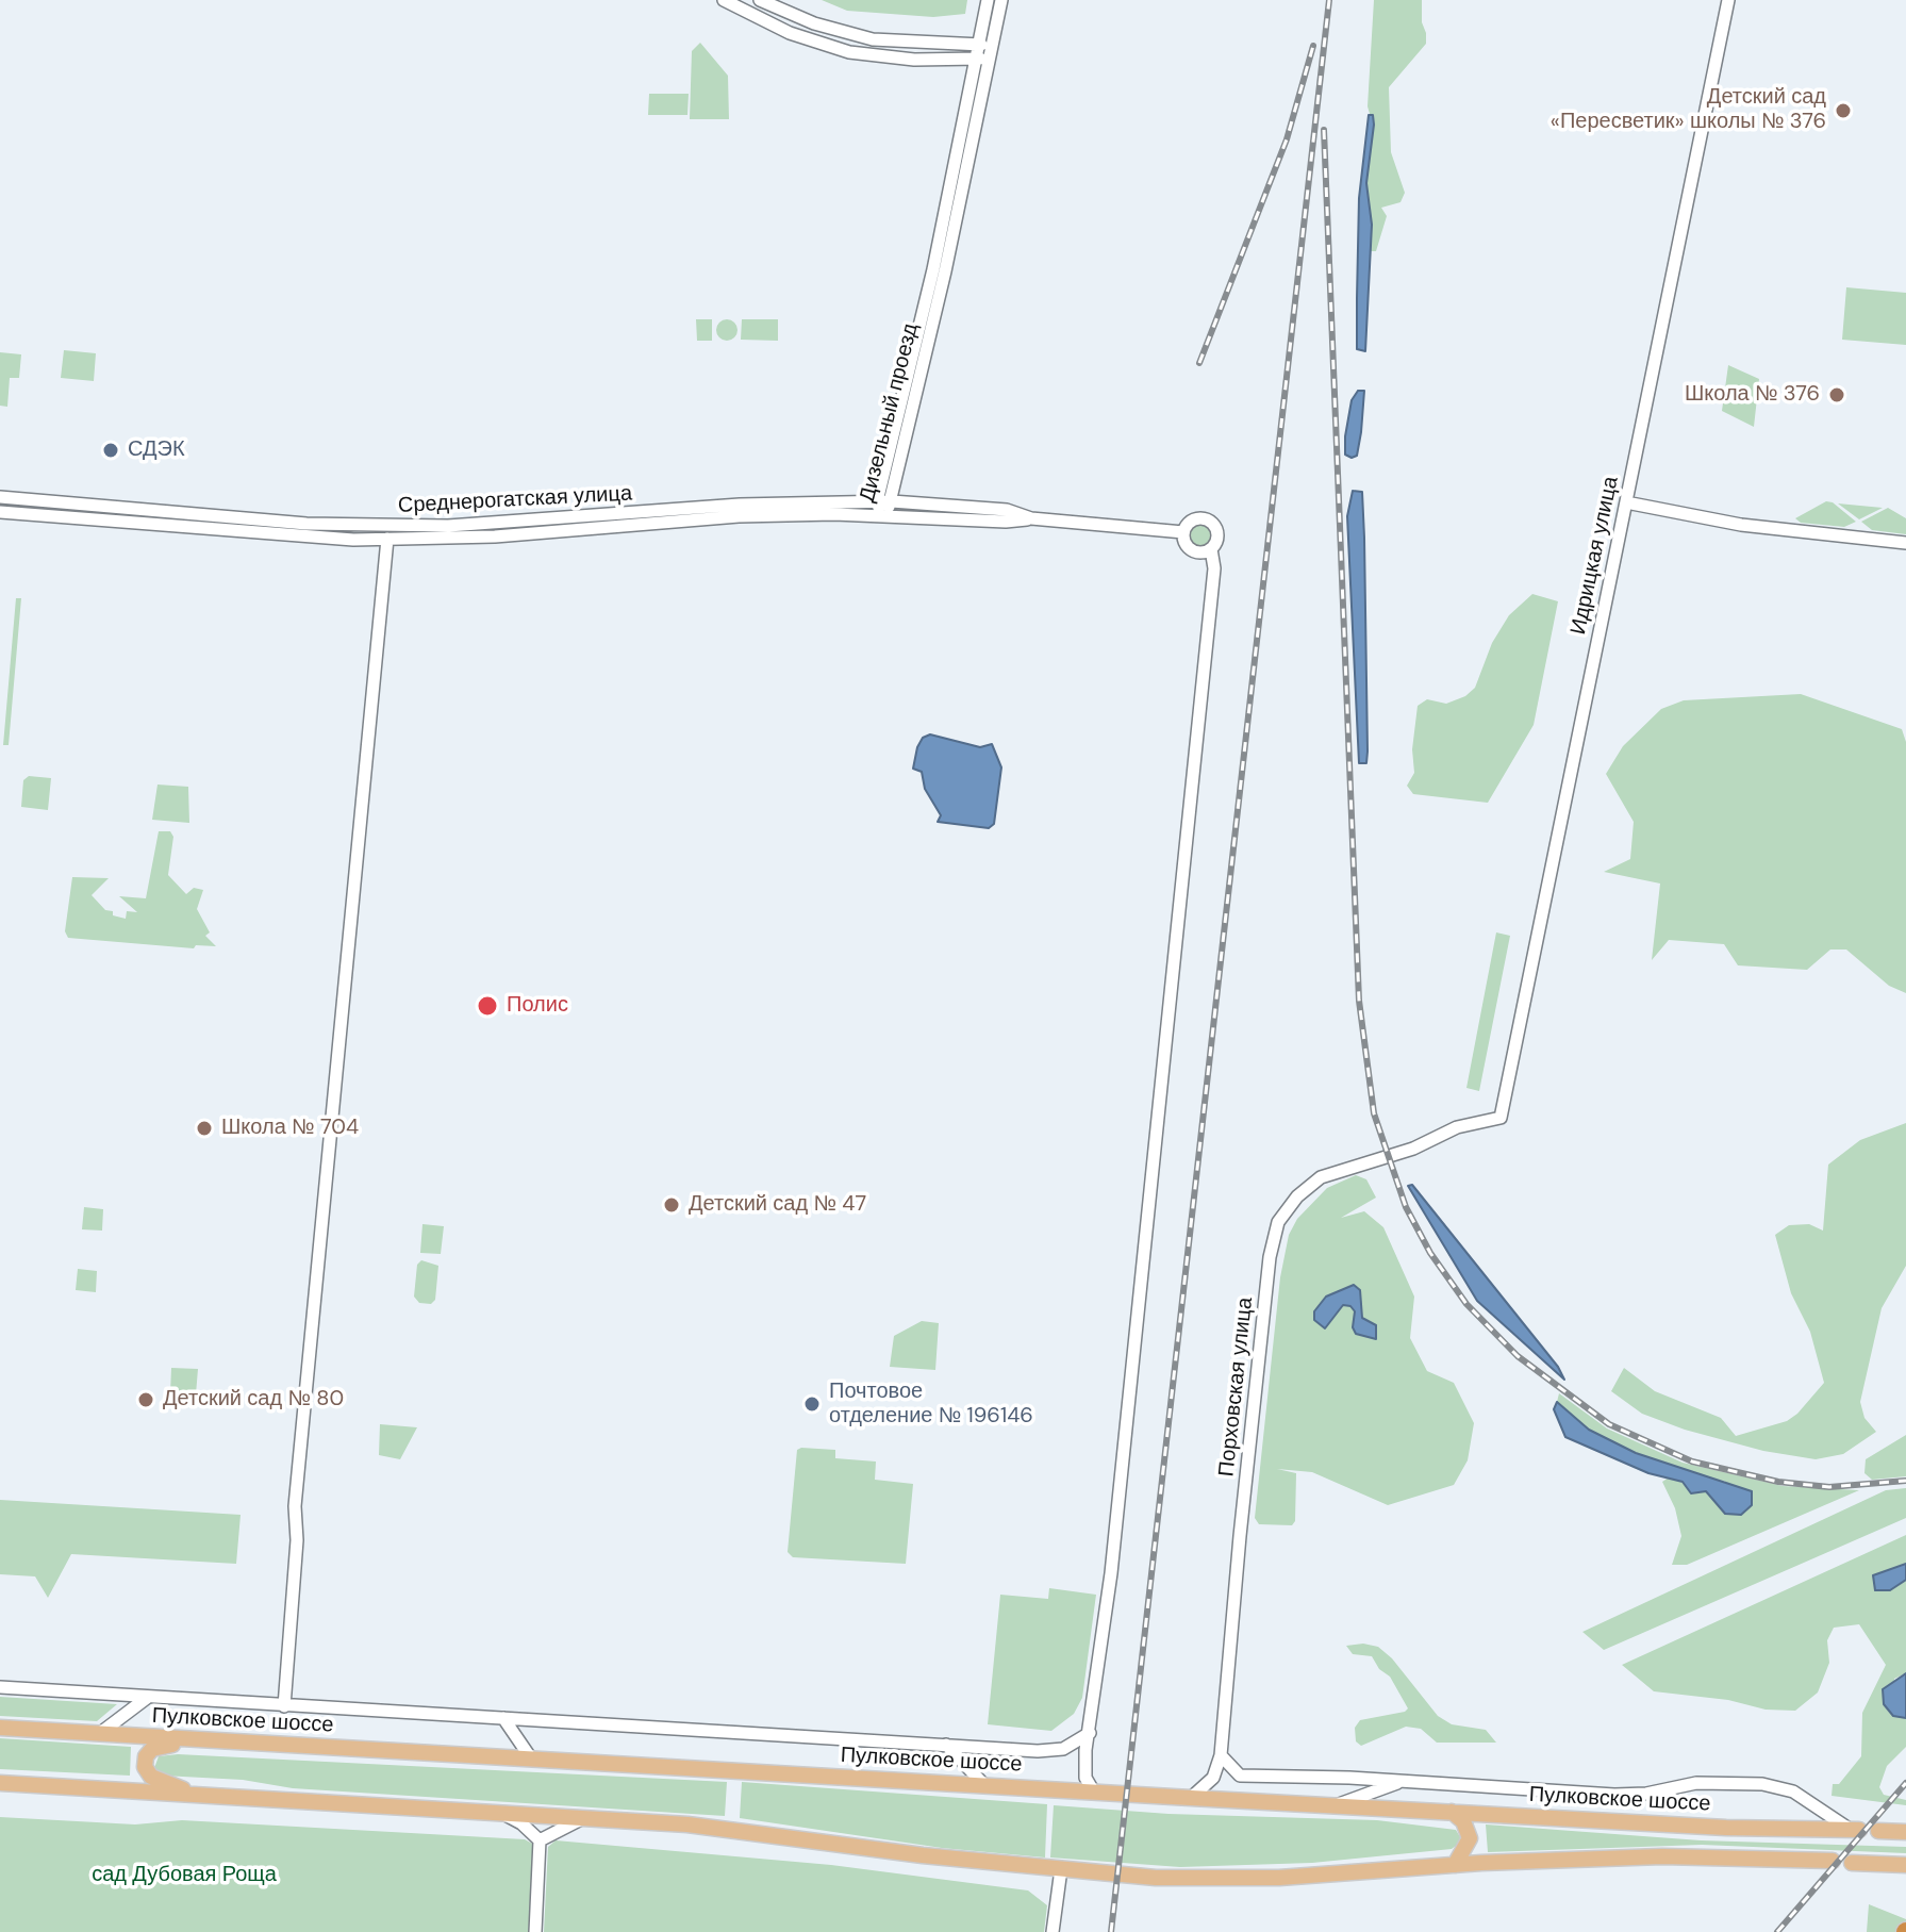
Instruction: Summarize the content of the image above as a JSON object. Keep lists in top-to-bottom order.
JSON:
{
  "streets": {
    "main road": ["Пулковское шоссе"],
    "street": [
      "Дизельный проезд",
      "Среднерогатская улица",
      "Идрицкая улица",
      "Порховская улица"
    ]
  },
  "crossings": [
    ["Дизельный проезд", "Среднерогатская улица"],
    ["Идрицкая улица", "Порховская улица"],
    ["Порховская улица", "Пулковское шоссе"]
  ],
  "parks": ["сад Дубовая Роща"],
  "places": [
    "Детский сад «Пересветик» школы № 376",
    "Школа № 376",
    "СДЭК",
    "Полис",
    "Школа № 704",
    "Детский сад № 47",
    "Детский сад № 80",
    "Почтовое отделение № 196146"
  ]
}
